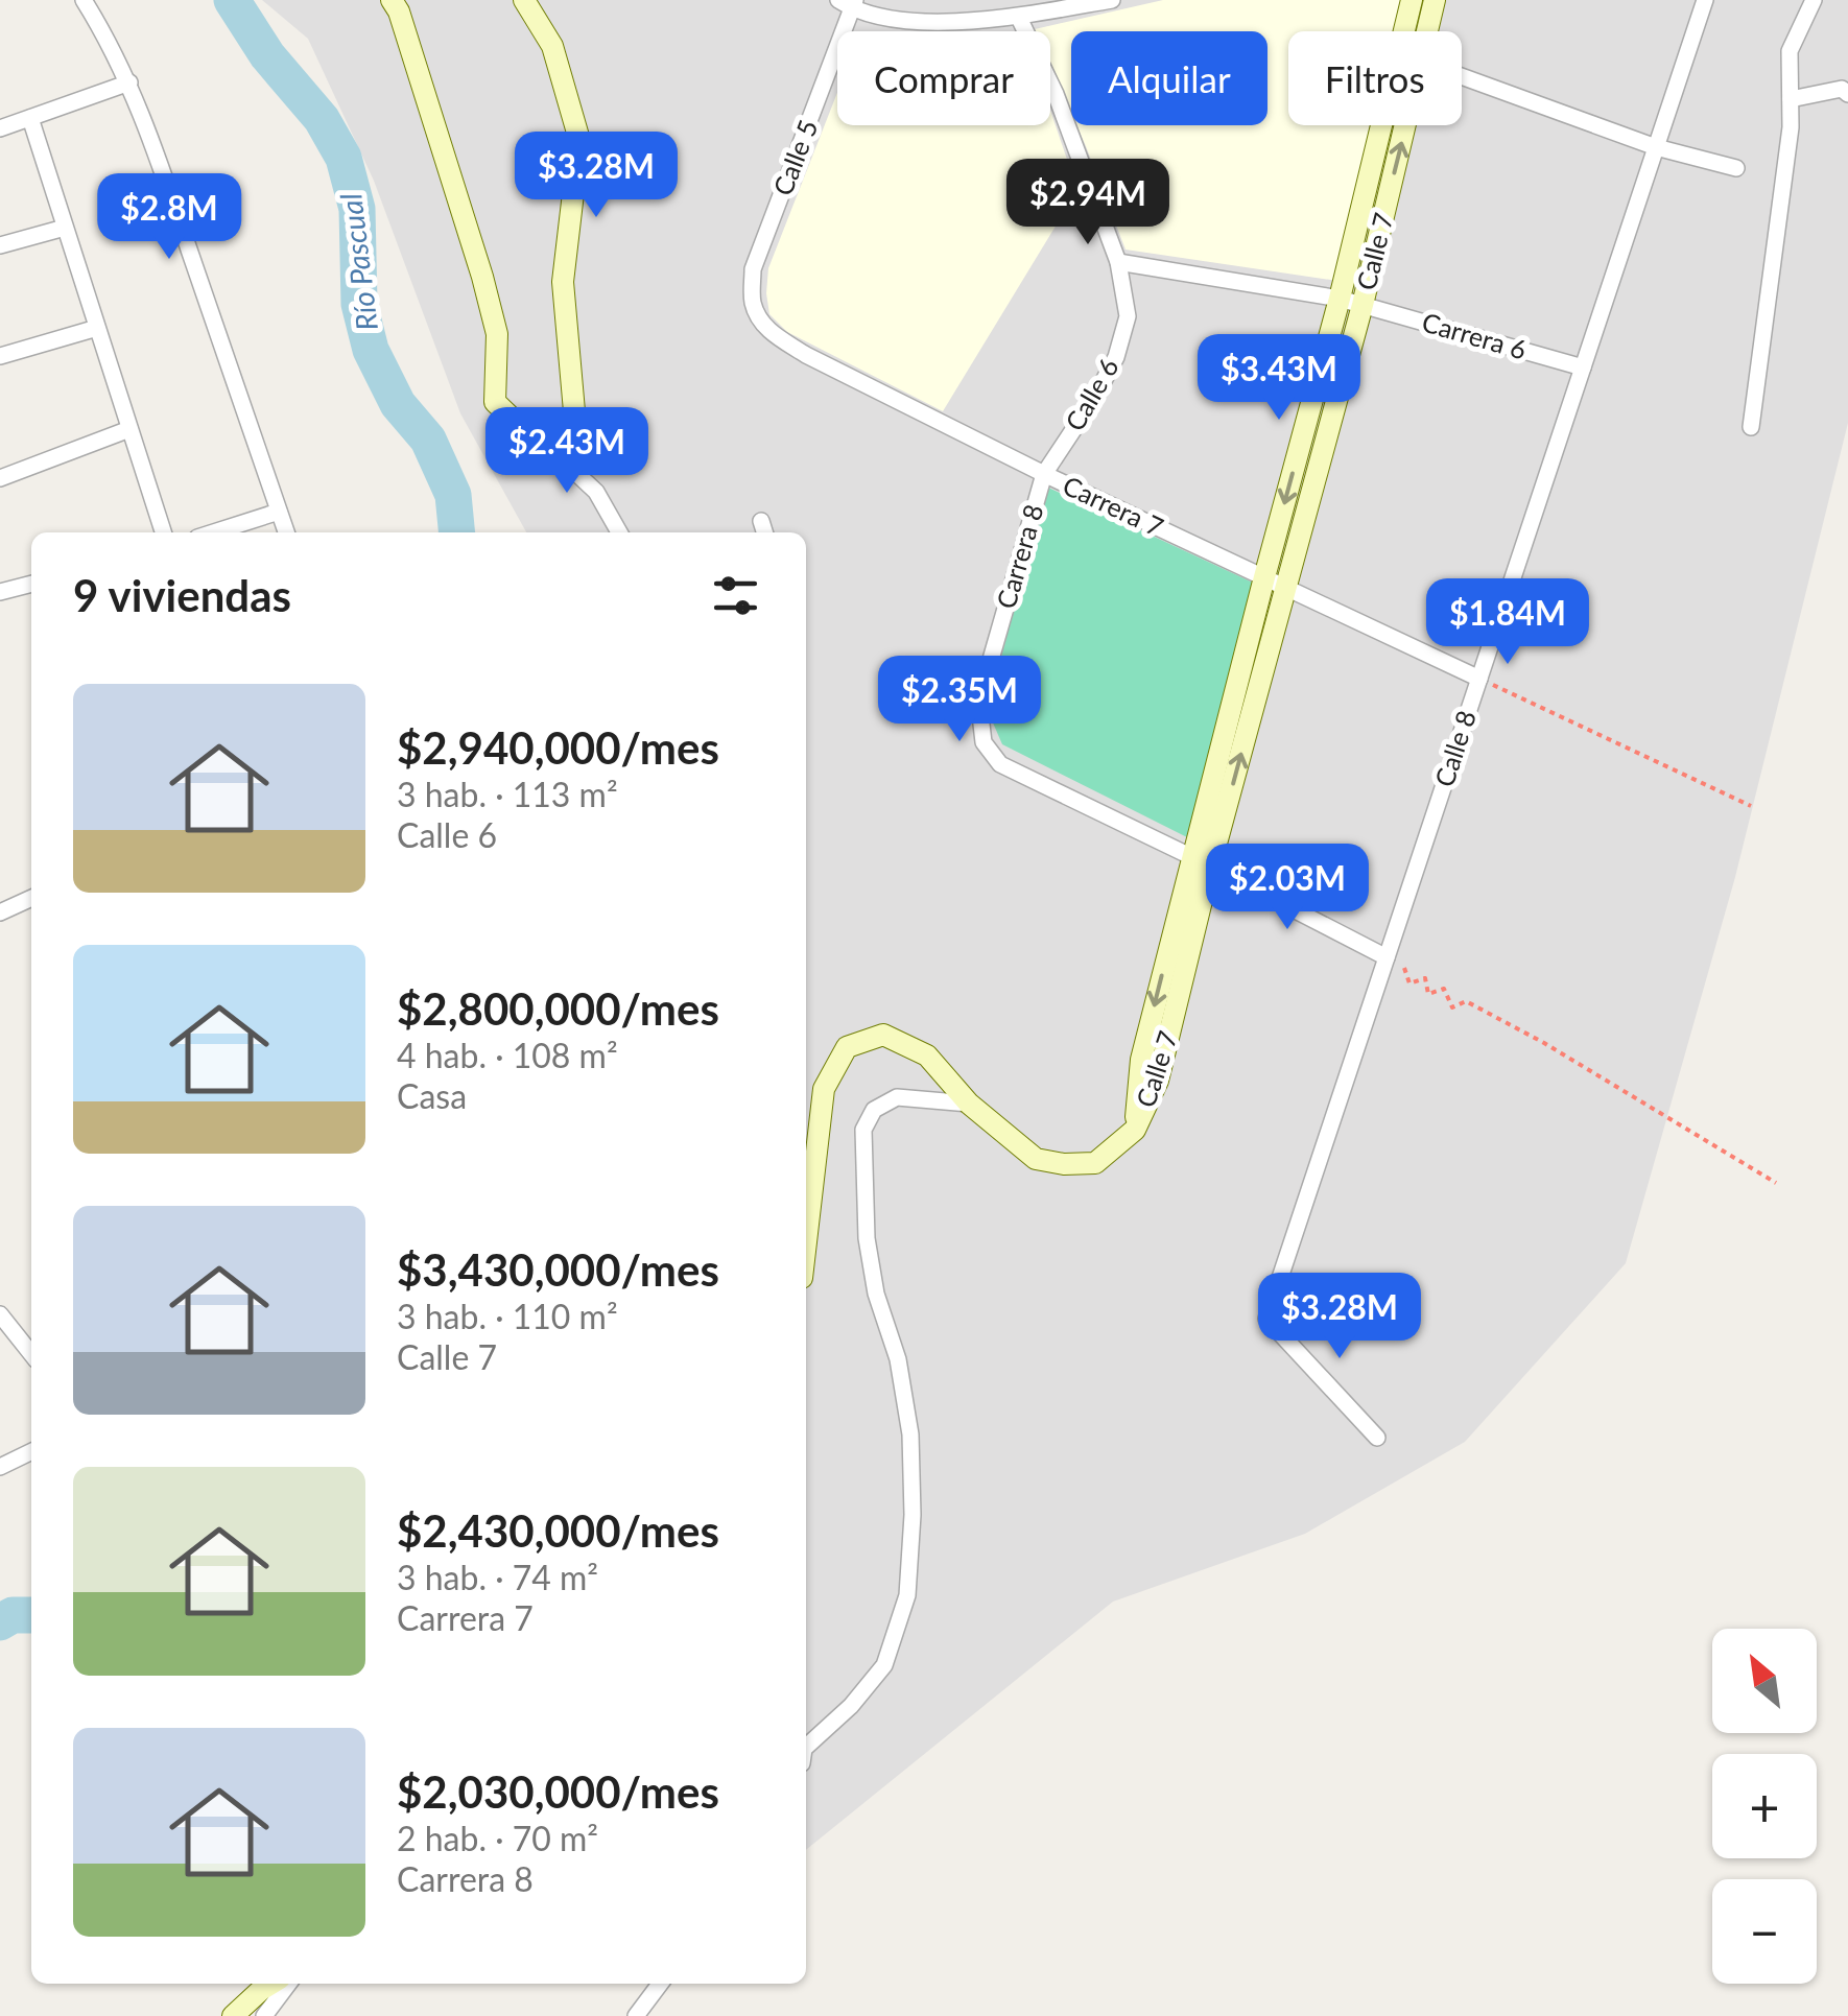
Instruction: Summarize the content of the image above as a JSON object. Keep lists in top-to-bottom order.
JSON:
{
  "streets": {
    "main road": ["Calle 7"],
    "street": [
      "Calle 5",
      "Carrera 6",
      "Calle 6",
      "Carrera 7",
      "Carrera 8",
      "Calle 8"
    ]
  },
  "crossings": [
    ["Calle 5", "Carrera 7"],
    ["Calle 7", "Carrera 6"],
    ["Calle 7", "Carrera 7"],
    ["Calle 7", "Carrera 8"],
    ["Carrera 6", "Calle 6"],
    ["Carrera 6", "Calle 8"],
    ["Calle 6", "Carrera 7"],
    ["Calle 6", "Carrera 8"],
    ["Carrera 7", "Carrera 8"],
    ["Carrera 7", "Calle 8"],
    ["Carrera 8", "Calle 8"]
  ],
  "water": ["Río Pascual"],
  "north": "top left",
  "page": {
    "chip": ["Comprar", "Alquilar", "Filtros"],
    "price": [
      "$3.28M",
      "$2.94M",
      "$2.8M",
      "$3.43M",
      "$2.43M",
      "$1.84M",
      "$2.35M",
      "$2.03M",
      "$3.28M"
    ],
    "heading": "9 viviendas",
    "list": [
      {
        "name": "$2,940,000/mes",
        "note": "3 hab. · 113 m² · Calle 6"
      },
      {
        "name": "$2,800,000/mes",
        "note": "4 hab. · 108 m² · Casa"
      },
      {
        "name": "$3,430,000/mes",
        "note": "3 hab. · 110 m² · Calle 7"
      },
      {
        "name": "$2,430,000/mes",
        "note": "3 hab. · 74 m² · Carrera 7"
      },
      {
        "name": "$2,030,000/mes",
        "note": "2 hab. · 70 m² · Carrera 8"
      }
    ],
    "map_buttons": ["+", "−"]
  }
}
